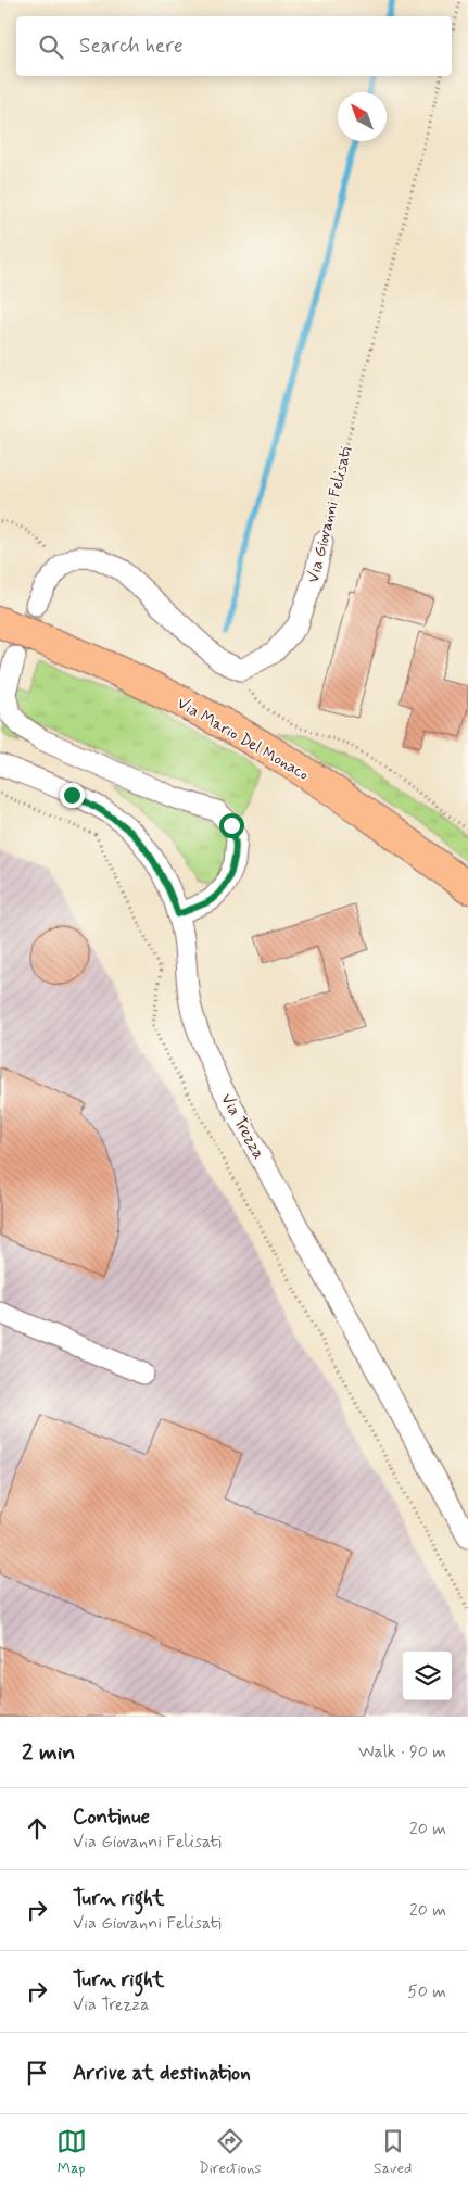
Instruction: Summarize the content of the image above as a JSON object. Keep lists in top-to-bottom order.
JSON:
{
  "streets": {
    "highway": ["Via Mario Del Monaco"],
    "street": ["Via Giovanni Felisati", "Via Trezza"]
  },
  "north": "top left",
  "page": {
    "search": "Search here",
    "heading": ["2 min", "Walk · 90 m"],
    "list": [
      ["Continue", "Via Giovanni Felisati", "20 m"],
      ["Turn right", "Via Giovanni Felisati", "20 m"],
      ["Turn right", "Via Trezza", "50 m"],
      "Arrive at destination"
    ],
    "nav": ["Map", "Directions", "Saved"]
  }
}
